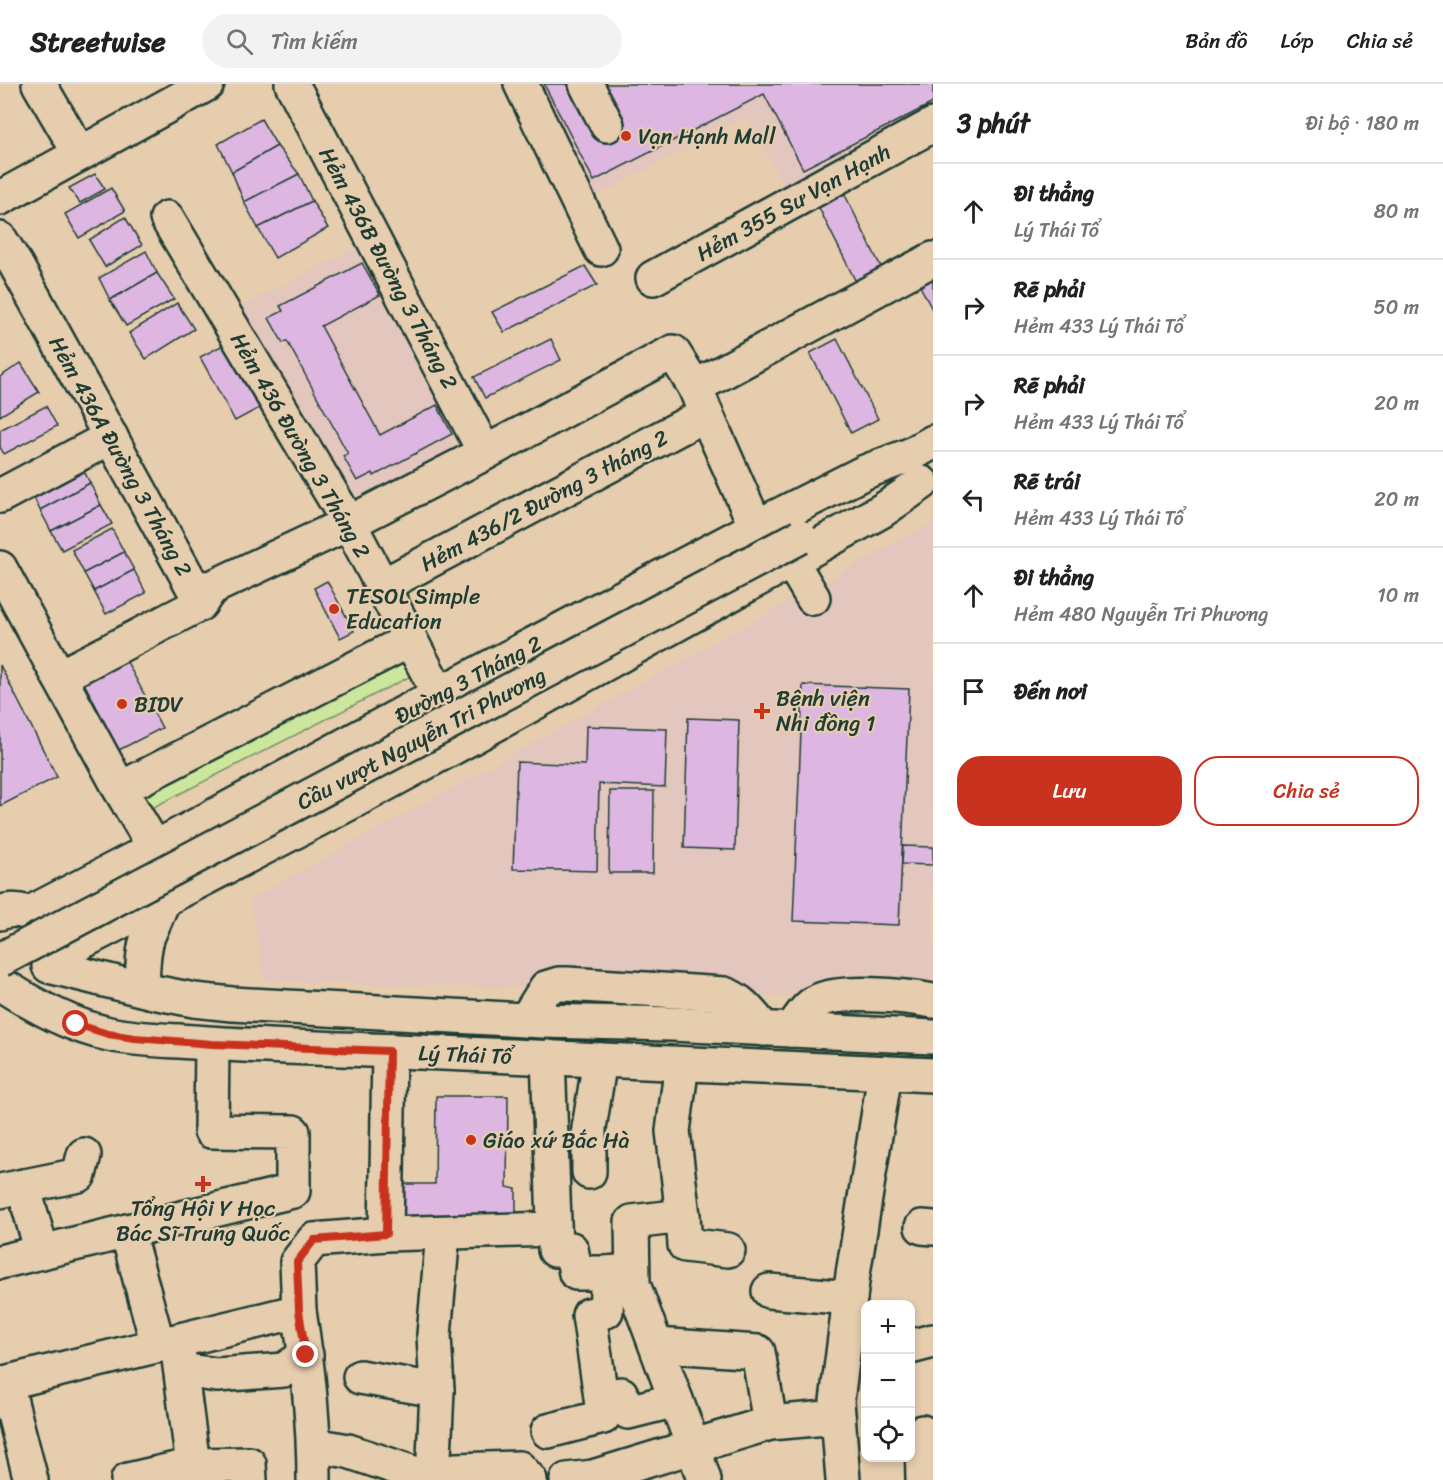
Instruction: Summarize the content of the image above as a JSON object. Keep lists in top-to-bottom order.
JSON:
{
  "streets": {
    "street": [
      "Hẻm 355 Sư Vạn Hạnh",
      "Hẻm 436B Đường 3 Tháng 2",
      "Hẻm 436 Đường 3 Tháng 2",
      "Hẻm 436A Đường 3 Tháng 2",
      "Hẻm 436/2 Đường 3 tháng 2",
      "Đường 3 Tháng 2",
      "Cầu vượt Nguyễn Tri Phương",
      "Lý Thái Tổ"
    ]
  },
  "crossings": [
    ["Hẻm 436 Đường 3 Tháng 2", "Hẻm 436A Đường 3 Tháng 2"],
    ["Hẻm 436 Đường 3 Tháng 2", "Hẻm 436/2 Đường 3 tháng 2"],
    ["Hẻm 436 Đường 3 Tháng 2", "Đường 3 Tháng 2"],
    ["Đường 3 Tháng 2", "Cầu vượt Nguyễn Tri Phương"],
    ["Cầu vượt Nguyễn Tri Phương", "Lý Thái Tổ"]
  ],
  "places": {
    "other": [
      "Vạn Hạnh Mall",
      "TESOL Simple Education",
      "BIDV",
      "Giáo xứ Bắc Hà"
    ],
    "health": ["Bệnh viện Nhi đồng 1", "Tổng Hội Y Học Bác Sĩ Trung Quốc"]
  },
  "page": {
    "header": "Streetwise",
    "search": "Tìm kiếm",
    "nav": ["Bản đồ", "Lớp", "Chia sẻ"],
    "heading": ["3 phút", "Đi bộ · 180 m"],
    "list": [
      ["Đi thẳng", "Lý Thái Tổ", "80 m"],
      ["Rẽ phải", "Hẻm 433 Lý Thái Tổ", "50 m"],
      ["Rẽ phải", "Hẻm 433 Lý Thái Tổ", "20 m"],
      ["Rẽ trái", "Hẻm 433 Lý Thái Tổ", "20 m"],
      ["Đi thẳng", "Hẻm 480 Nguyễn Tri Phương", "10 m"],
      "Đến nơi"
    ],
    "buttons": ["Lưu", "Chia sẻ"],
    "map_buttons": ["+", "−"]
  }
}
